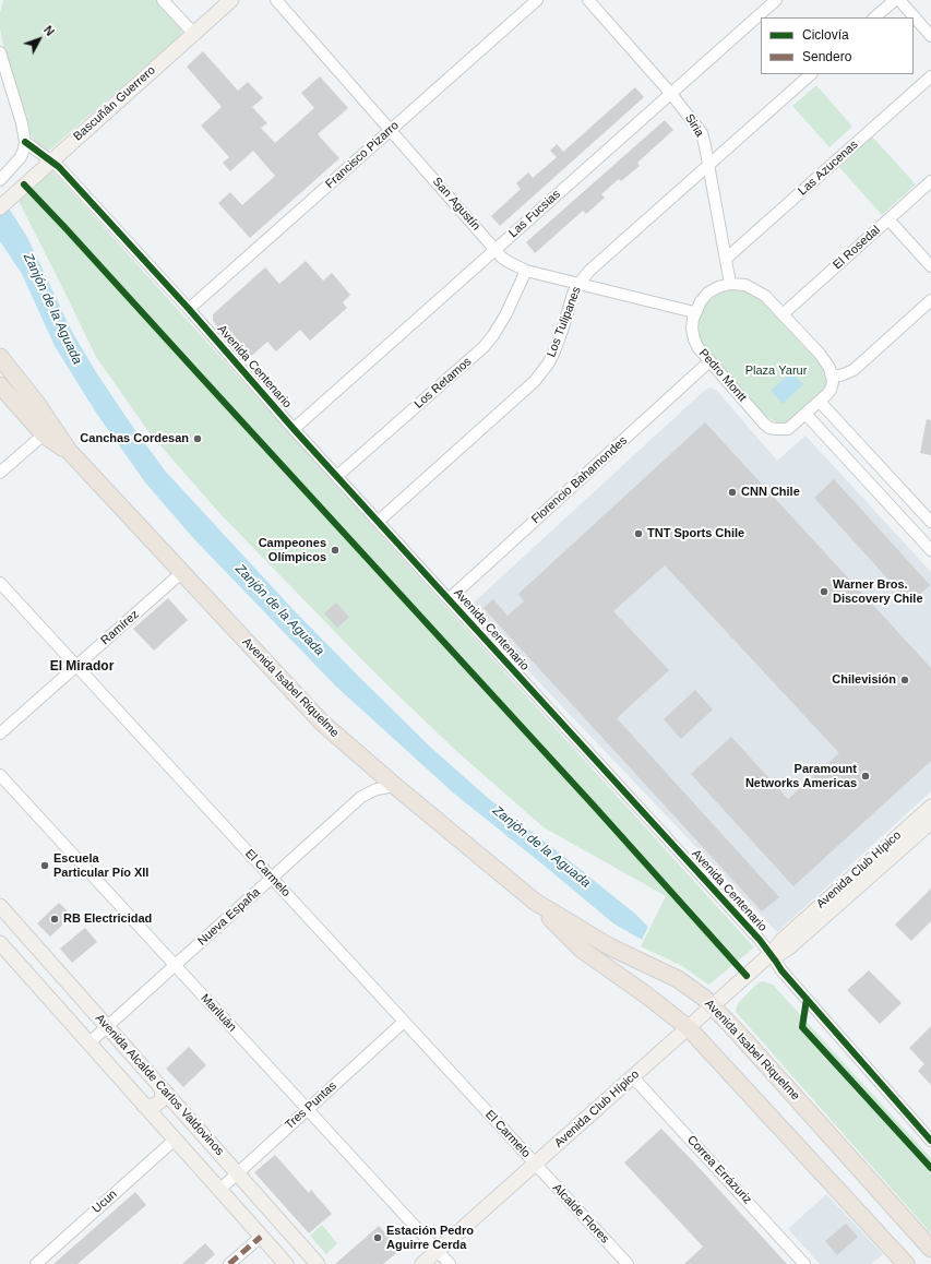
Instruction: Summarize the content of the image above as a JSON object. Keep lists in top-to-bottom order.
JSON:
{
  "streets": {
    "highway": ["Avenida Isabel Riquelme"],
    "main road": ["Bascuñán Guerrero", "Avenida Club Hípico", "Avenida Alcalde Carlos Valdovinos"],
    "street": [
      "Siria",
      "Francisco Pizarro",
      "Las Azucenas",
      "San Agustín",
      "Las Fucsias",
      "El Rosedal",
      "Los Tulipanes",
      "Avenida Centenario",
      "Pedro Montt",
      "Los Retamos",
      "Florencio Bahamondes",
      "Ramírez",
      "El Carmelo",
      "Nueva España",
      "Mariluán",
      "Tres Puntas",
      "Correa Errázuriz",
      "Ucun",
      "Alcalde Flores"
    ]
  },
  "crossings": [
    ["Bascuñán Guerrero", "Avenida Centenario"],
    ["Siria", "Las Azucenas"],
    ["Siria", "Las Fucsias"],
    ["Siria", "Los Tulipanes"],
    ["Francisco Pizarro", "San Agustín"],
    ["Francisco Pizarro", "Avenida Centenario"],
    ["San Agustín", "Las Fucsias"],
    ["San Agustín", "Los Tulipanes"],
    ["San Agustín", "Pedro Montt"],
    ["San Agustín", "Los Retamos"],
    ["Las Fucsias", "Avenida Centenario"],
    ["Los Tulipanes", "Avenida Centenario"],
    ["Avenida Centenario", "Los Retamos"],
    ["Avenida Centenario", "Florencio Bahamondes"],
    ["Avenida Centenario", "Avenida Club Hípico"],
    ["Pedro Montt", "Florencio Bahamondes"],
    ["Ramírez", "Avenida Isabel Riquelme"],
    ["Ramírez", "El Carmelo"],
    ["Avenida Isabel Riquelme", "Avenida Club Hípico"],
    ["Avenida Isabel Riquelme", "Nueva España"],
    ["Avenida Club Hípico", "El Carmelo"],
    ["Avenida Club Hípico", "Mariluán"],
    ["Avenida Club Hípico", "Correa Errázuriz"],
    ["Avenida Club Hípico", "Alcalde Flores"],
    ["El Carmelo", "Nueva España"],
    ["El Carmelo", "Tres Puntas"],
    ["El Carmelo", "Alcalde Flores"],
    ["Nueva España", "Mariluán"],
    ["Nueva España", "Avenida Alcalde Carlos Valdovinos"],
    ["Mariluán", "Tres Puntas"],
    ["Avenida Alcalde Carlos Valdovinos", "Tres Puntas"],
    ["Avenida Alcalde Carlos Valdovinos", "Ucun"]
  ],
  "districts": ["El Mirador"],
  "water": ["Zanjón de la Aguada"],
  "parks": ["Plaza Yarur"],
  "places": [
    "Canchas Cordesan",
    "CNN Chile",
    "TNT Sports Chile",
    "Campeones Olímpicos",
    "Warner Bros. Discovery Chile",
    "Chilevisión",
    "Paramount Networks Americas",
    "Escuela Particular Pío XII",
    "RB Electricidad",
    "Estación Pedro Aguirre Cerda"
  ],
  "legend": ["Ciclovía", "Sendero"],
  "north": "top right"
}
